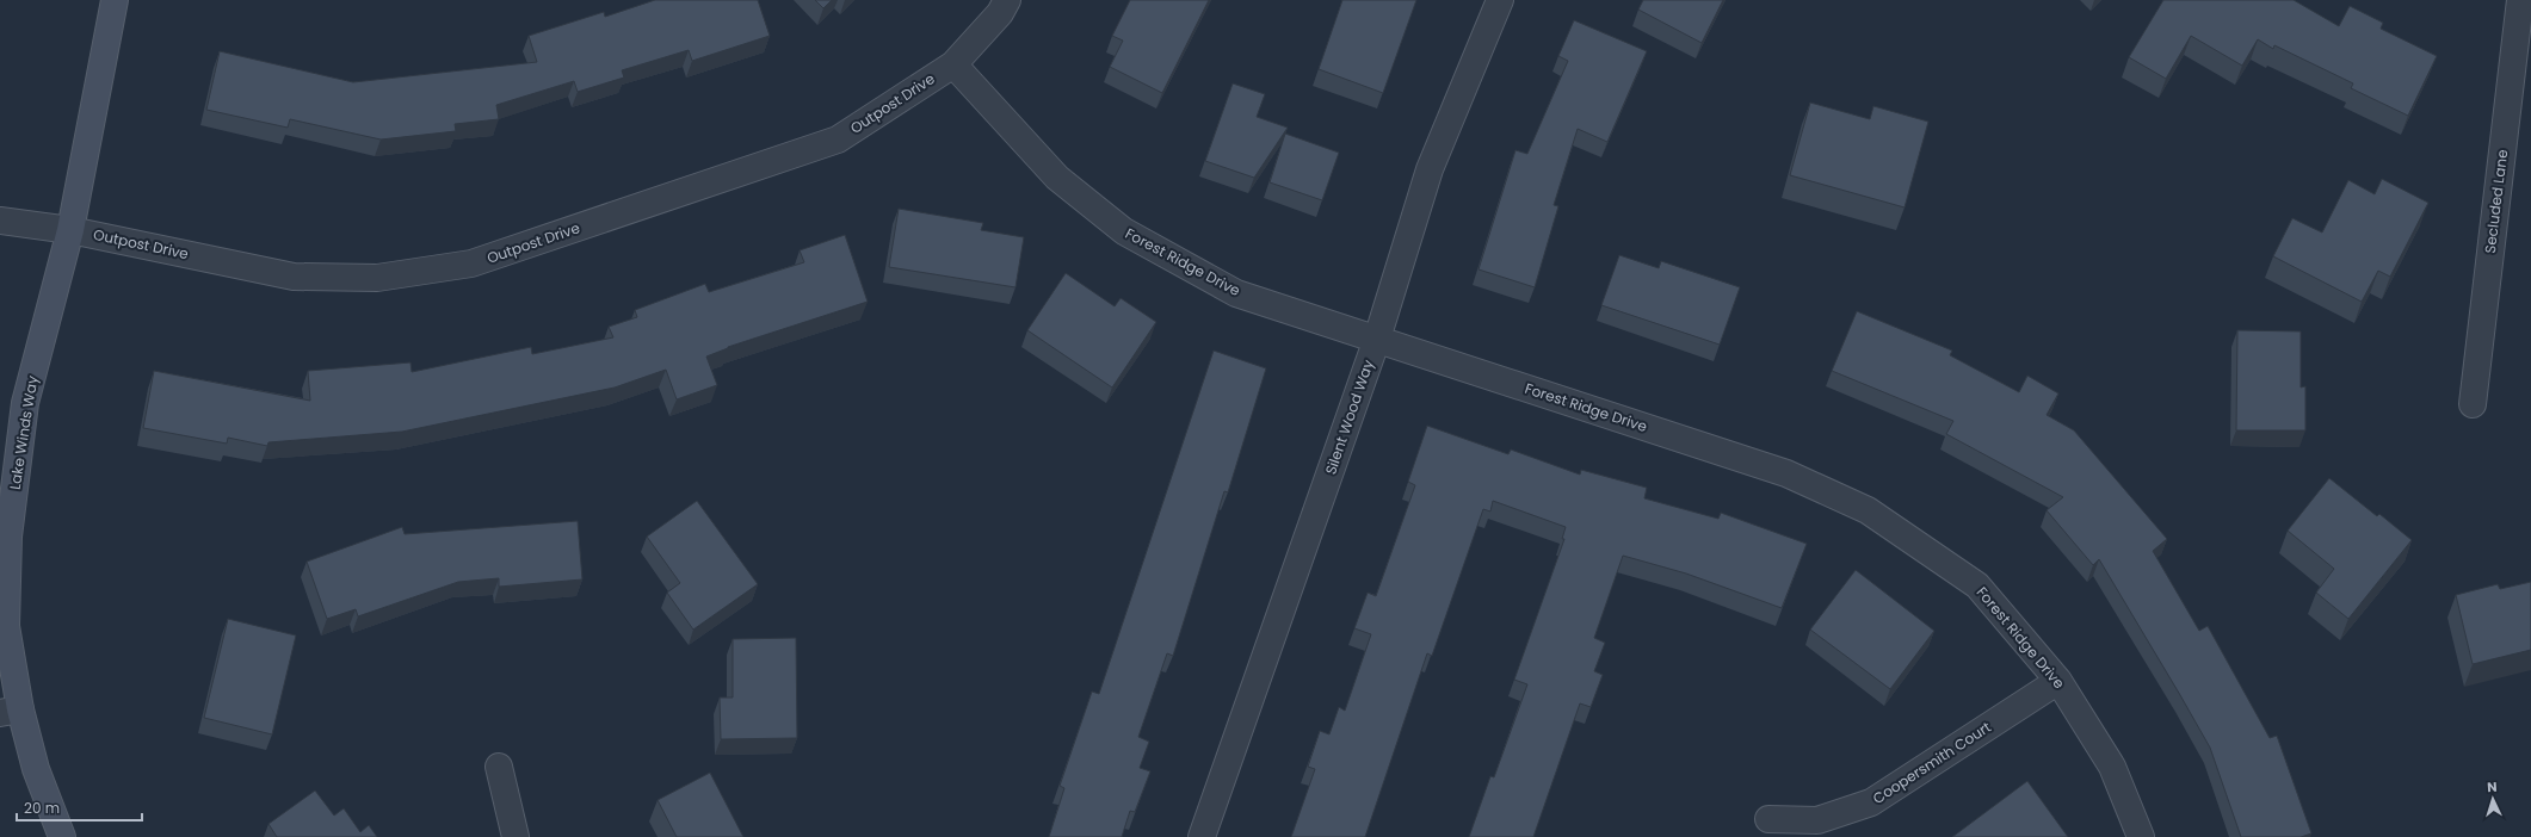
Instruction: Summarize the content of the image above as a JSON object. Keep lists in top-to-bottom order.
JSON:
{
  "streets": {
    "street": [
      "Outpost Drive",
      "Secluded Lane",
      "Forest Ridge Drive",
      "Silent Wood Way",
      "Lake Winds Way",
      "Coopersmith Court"
    ]
  },
  "crossings": [
    ["Outpost Drive", "Forest Ridge Drive"],
    ["Outpost Drive", "Lake Winds Way"],
    ["Forest Ridge Drive", "Silent Wood Way"],
    ["Forest Ridge Drive", "Coopersmith Court"]
  ],
  "scale_bar": "20 m",
  "north": "top"
}
